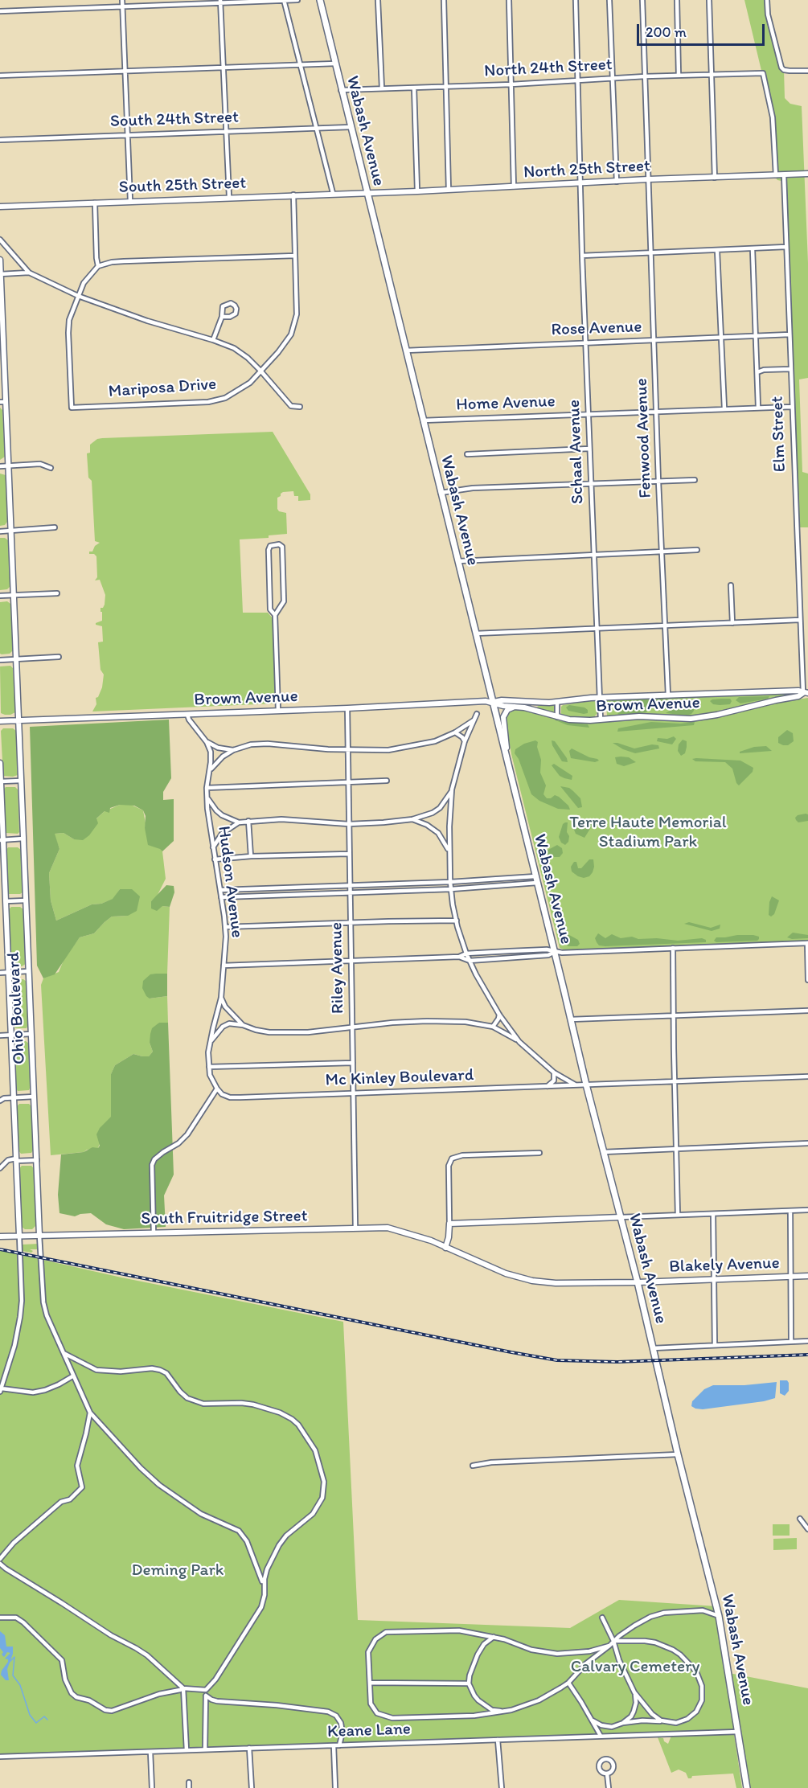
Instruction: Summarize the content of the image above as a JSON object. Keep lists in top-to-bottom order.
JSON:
{
  "streets": {
    "main road": ["Wabash Avenue"],
    "street": [
      "North 24th Street",
      "South 24th Street",
      "North 25th Street",
      "South 25th Street",
      "Rose Avenue",
      "Mariposa Drive",
      "Home Avenue",
      "Elm Street",
      "Fenwood Avenue",
      "Schaal Avenue",
      "Brown Avenue",
      "Hudson Avenue",
      "Riley Avenue",
      "Ohio Boulevard",
      "Mc Kinley Boulevard",
      "South Fruitridge Street",
      "Blakely Avenue",
      "Keane Lane"
    ]
  },
  "crossings": [
    ["North 24th Street", "Wabash Avenue"],
    ["North 24th Street", "North 25th Street"],
    ["North 24th Street", "Fenwood Avenue"],
    ["North 24th Street", "Schaal Avenue"],
    ["South 24th Street", "Wabash Avenue"],
    ["Wabash Avenue", "North 25th Street"],
    ["Wabash Avenue", "South 25th Street"],
    ["Wabash Avenue", "Rose Avenue"],
    ["Wabash Avenue", "Home Avenue"],
    ["Wabash Avenue", "Brown Avenue"],
    ["Wabash Avenue", "Mc Kinley Boulevard"],
    ["Wabash Avenue", "Blakely Avenue"],
    ["Wabash Avenue", "Keane Lane"],
    ["North 25th Street", "South 25th Street"],
    ["North 25th Street", "Elm Street"],
    ["North 25th Street", "Fenwood Avenue"],
    ["North 25th Street", "Schaal Avenue"],
    ["South 25th Street", "Mariposa Drive"],
    ["Rose Avenue", "Elm Street"],
    ["Rose Avenue", "Fenwood Avenue"],
    ["Rose Avenue", "Schaal Avenue"],
    ["Home Avenue", "Elm Street"],
    ["Home Avenue", "Fenwood Avenue"],
    ["Home Avenue", "Schaal Avenue"],
    ["Elm Street", "Brown Avenue"],
    ["Fenwood Avenue", "Brown Avenue"],
    ["Schaal Avenue", "Brown Avenue"],
    ["Brown Avenue", "Riley Avenue"],
    ["Brown Avenue", "Ohio Boulevard"],
    ["Hudson Avenue", "Mc Kinley Boulevard"],
    ["Riley Avenue", "Mc Kinley Boulevard"],
    ["Riley Avenue", "South Fruitridge Street"],
    ["Ohio Boulevard", "South Fruitridge Street"],
    ["South Fruitridge Street", "Blakely Avenue"]
  ],
  "parks": ["Terre Haute Memorial Stadium Park", "Deming Park", "Calvary Cemetery"],
  "scale_bar": "200 m"
}
